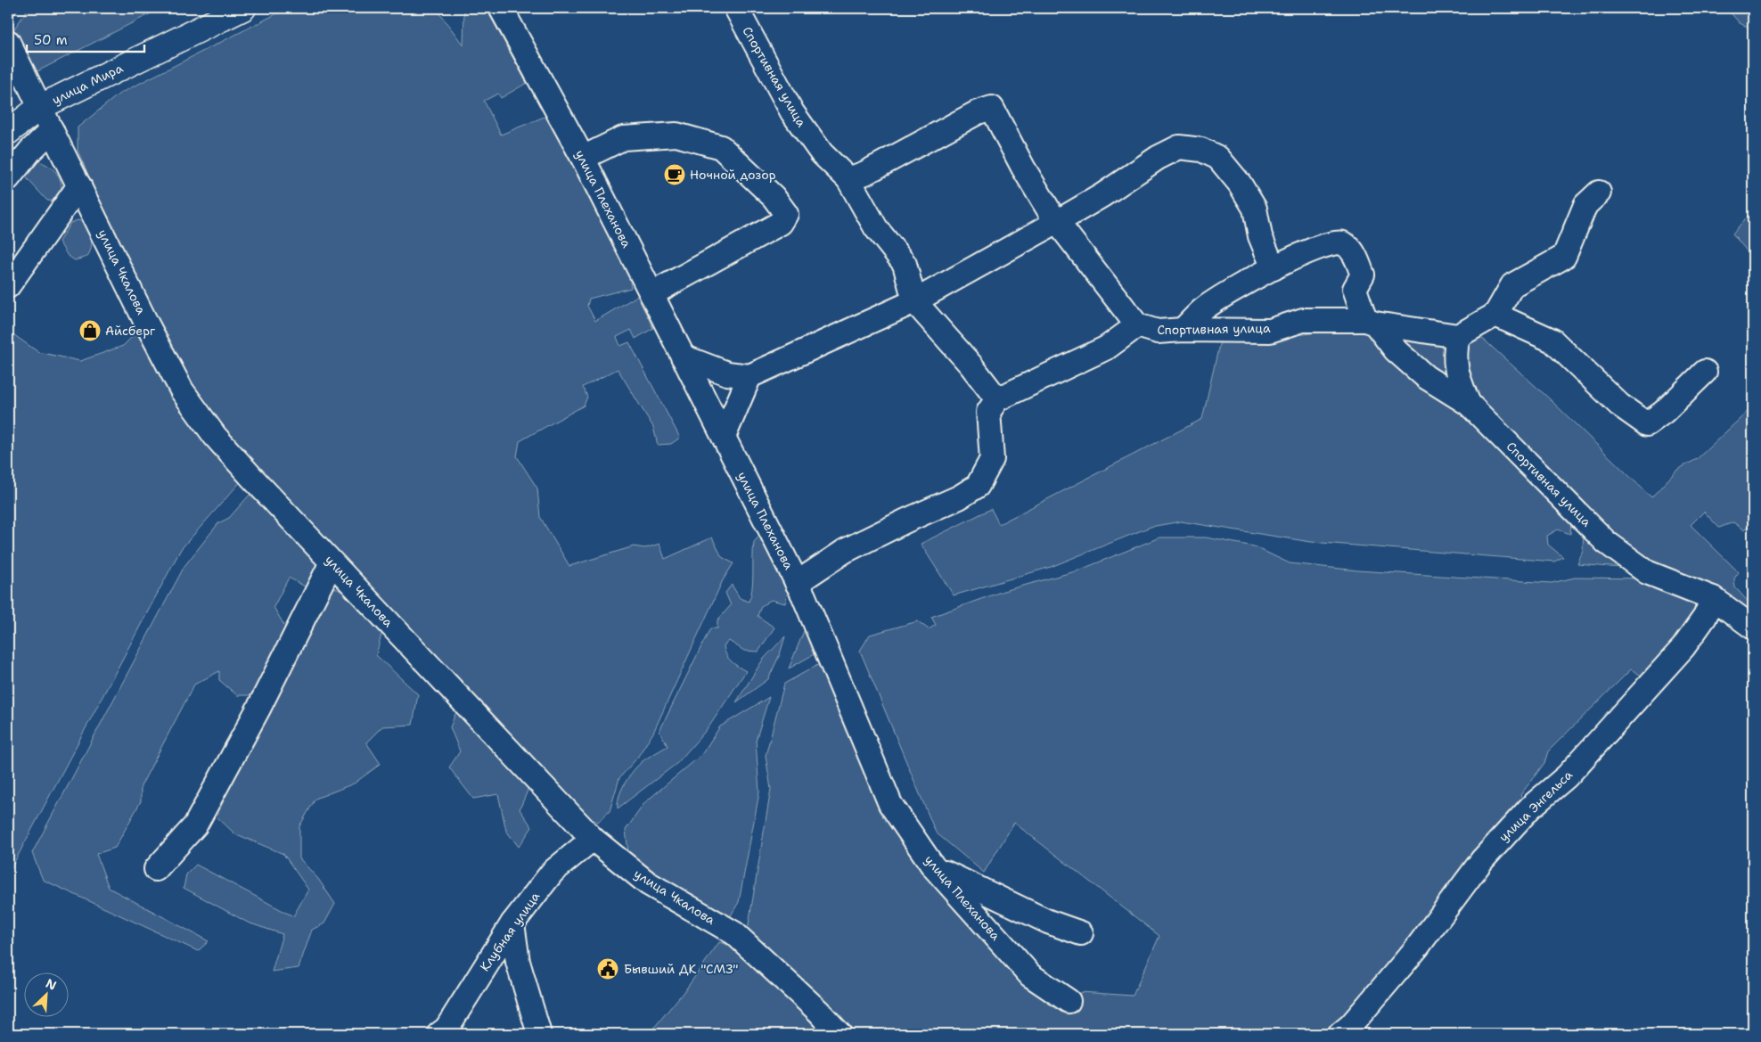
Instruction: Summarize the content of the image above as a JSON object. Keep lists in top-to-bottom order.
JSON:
{
  "streets": {
    "highway": ["улица Мира"],
    "street": [
      "Спортивная улица",
      "улица Плеханова",
      "улица Чкалова",
      "улица Энгельса",
      "Клубная улица"
    ]
  },
  "crossings": [
    ["Спортивная улица", "улица Энгельса"],
    ["улица Мира", "улица Чкалова"],
    ["улица Чкалова", "Клубная улица"]
  ],
  "places": {
    "cafe": ["Ночной дозор"],
    "shop": ["Айсберг"],
    "public building": ["Бывший ДК \"СМЗ\""]
  },
  "scale_bar": "50 m",
  "north": "top right"
}
